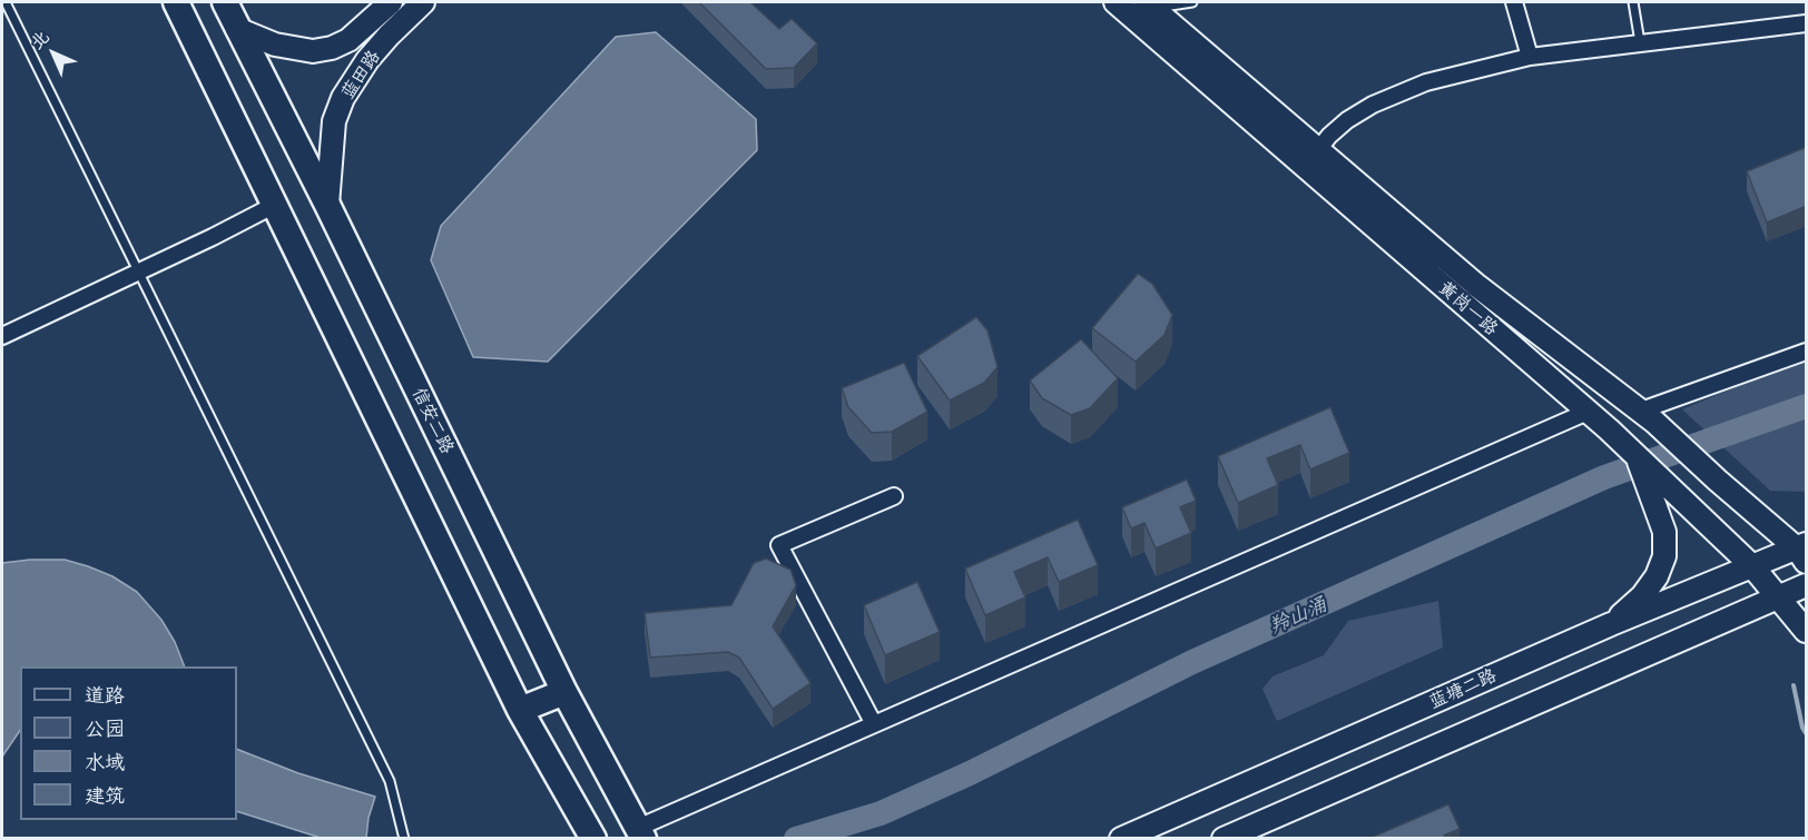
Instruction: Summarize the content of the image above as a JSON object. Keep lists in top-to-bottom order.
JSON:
{
  "streets": {
    "main road": [
      "蓝田路",
      "黄岗一路",
      "信安二路",
      "蓝塘二路"
    ]
  },
  "crossings": [
    ["蓝田路", "信安二路"],
    ["黄岗一路", "蓝塘二路"]
  ],
  "water": ["羚山涌"],
  "legend": [
    "道路",
    "公园",
    "水域",
    "建筑"
  ],
  "north": "top left"
}
